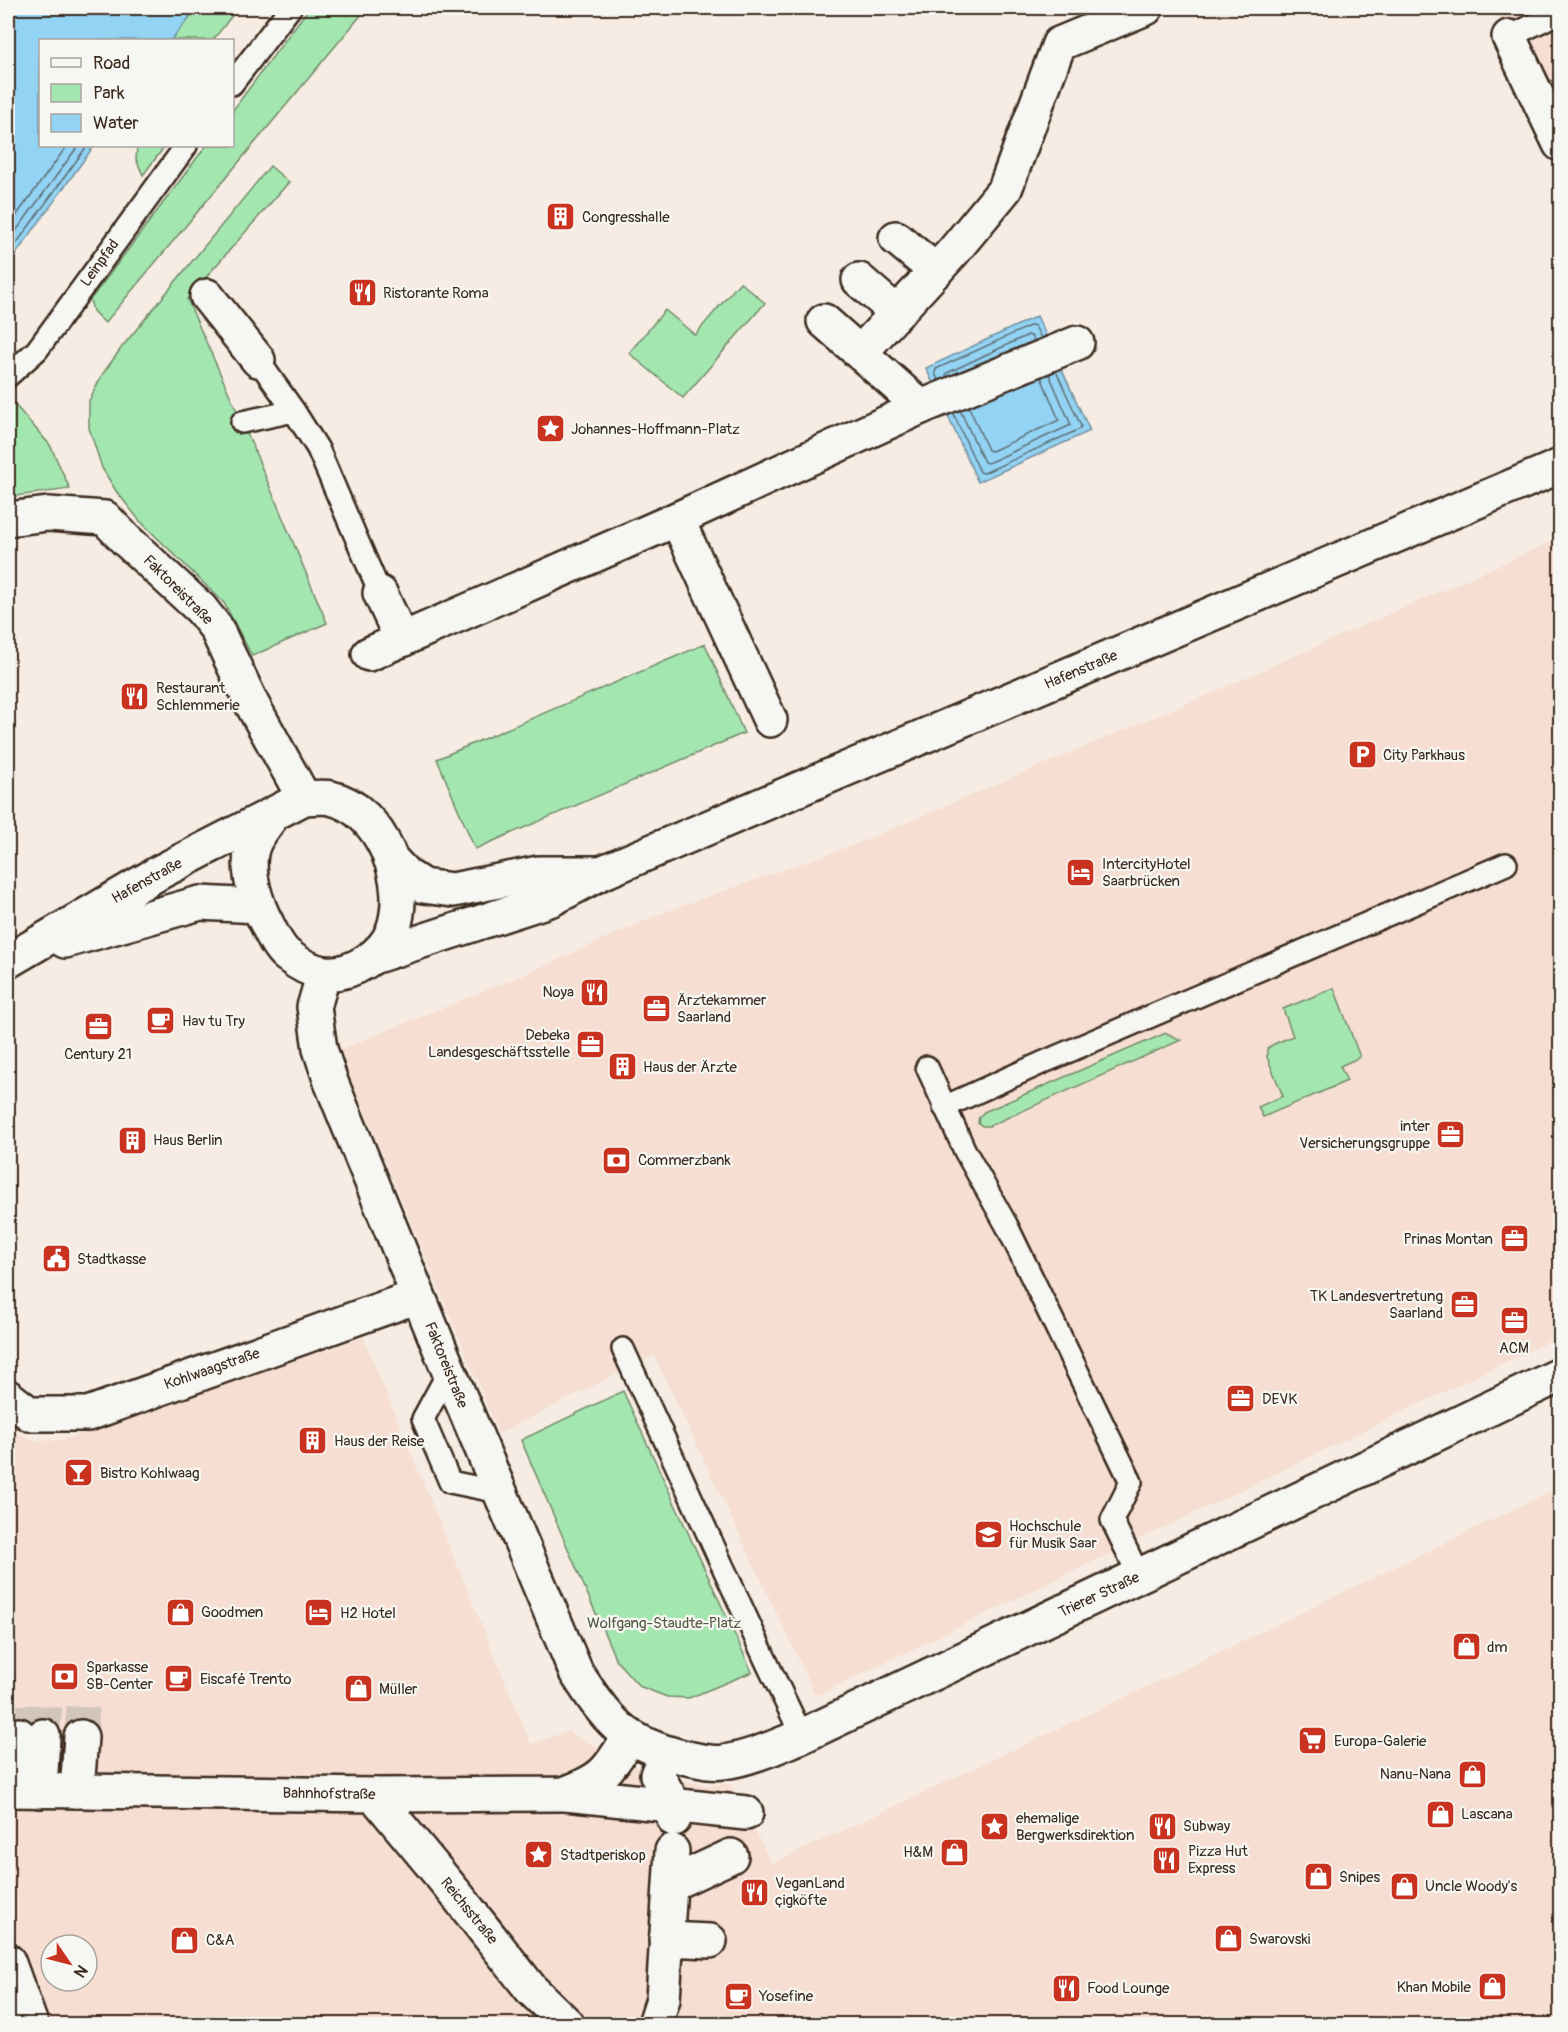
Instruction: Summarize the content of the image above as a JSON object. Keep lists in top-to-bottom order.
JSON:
{
  "streets": {
    "street": [
      "Faktoreistraße",
      "Hafenstraße",
      "Kohlwaagstraße",
      "Trierer Straße",
      "Bahnhofstraße",
      "Reichsstraße"
    ],
    "lane": ["Leinpfad"]
  },
  "crossings": [
    ["Faktoreistraße", "Hafenstraße"],
    ["Faktoreistraße", "Kohlwaagstraße"],
    ["Faktoreistraße", "Trierer Straße"],
    ["Faktoreistraße", "Bahnhofstraße"],
    ["Trierer Straße", "Bahnhofstraße"],
    ["Bahnhofstraße", "Reichsstraße"]
  ],
  "parks": ["Wolfgang-Staudte-Platz"],
  "places": {
    "building": [
      "Congresshalle",
      "Haus der Ärzte",
      "Haus Berlin",
      "Haus der Reise"
    ],
    "restaurant": [
      "Ristorante Roma",
      "Restaurant Schlemmerie",
      "Noya",
      "Subway",
      "Pizza Hut Express",
      "VeganLand çigköfte",
      "Food Lounge"
    ],
    "place": ["Johannes-Hoffmann-Platz", "ehemalige Bergwerksdirektion", "Stadtperiskop"],
    "parking": ["City Parkhaus"],
    "hotel": ["IntercityHotel Saarbrücken", "H2 Hotel"],
    "office": [
      "Ärztekammer Saarland",
      "Century 21",
      "Debeka Landesgeschäftsstelle",
      "inter Versicherungsgruppe",
      "Prinas Montan",
      "TK Landesvertretung Saarland",
      "ACM",
      "DEVK"
    ],
    "cafe": ["Hav tu Try", "Eiscafé Trento", "Yosefine"],
    "bank": ["Commerzbank", "Sparkasse SB-Center"],
    "public building": ["Stadtkasse"],
    "bar": ["Bistro Kohlwaag"],
    "school or university": ["Hochschule für Musik Saar"],
    "shop": [
      "Goodmen",
      "dm",
      "Müller",
      "Nanu-Nana",
      "Lascana",
      "H&M",
      "Snipes",
      "Uncle Woody's",
      "Swarovski",
      "C&A",
      "Khan Mobile"
    ],
    "supermarket": ["Europa-Galerie"]
  },
  "legend": ["Road", "Park", "Water"],
  "north": "bottom right"
}
